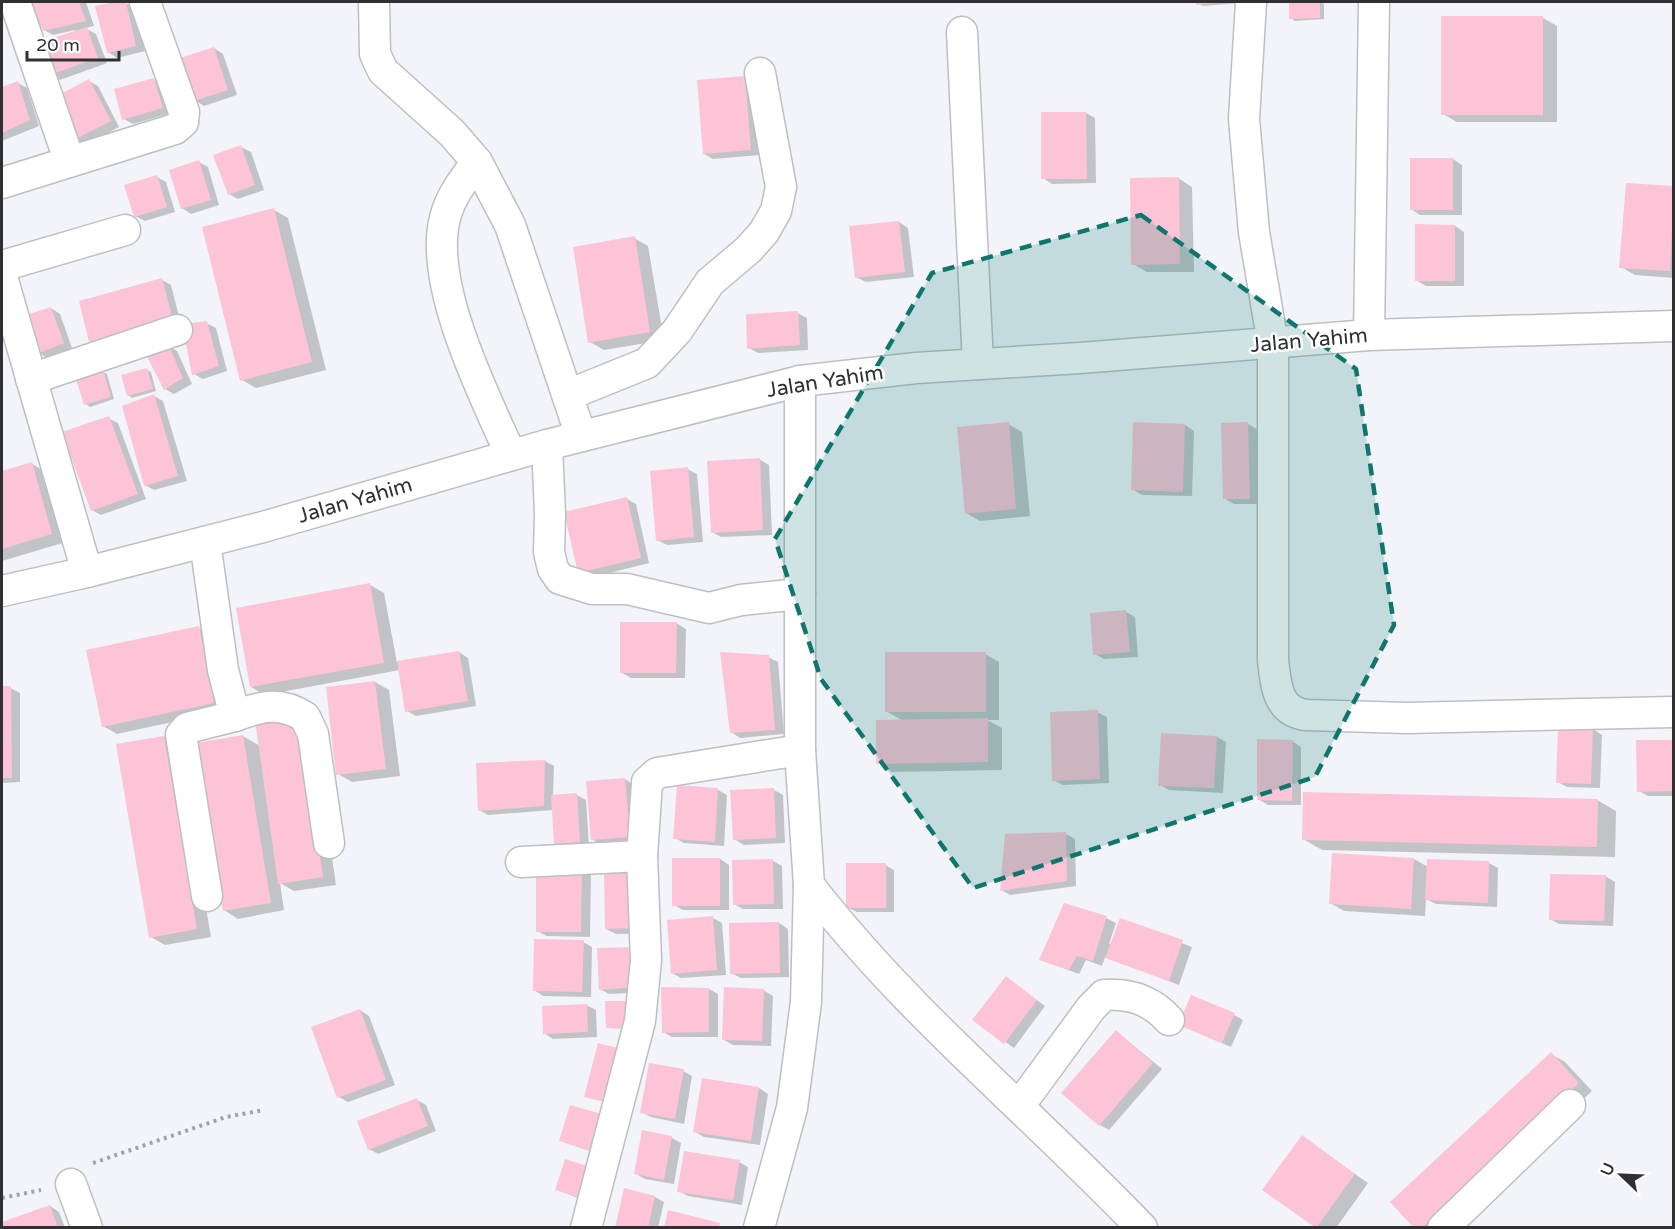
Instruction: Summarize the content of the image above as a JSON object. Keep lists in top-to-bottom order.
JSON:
{
  "streets": {
    "street": ["Jalan Yahim"]
  },
  "scale_bar": "20 m",
  "north": "top left"
}
